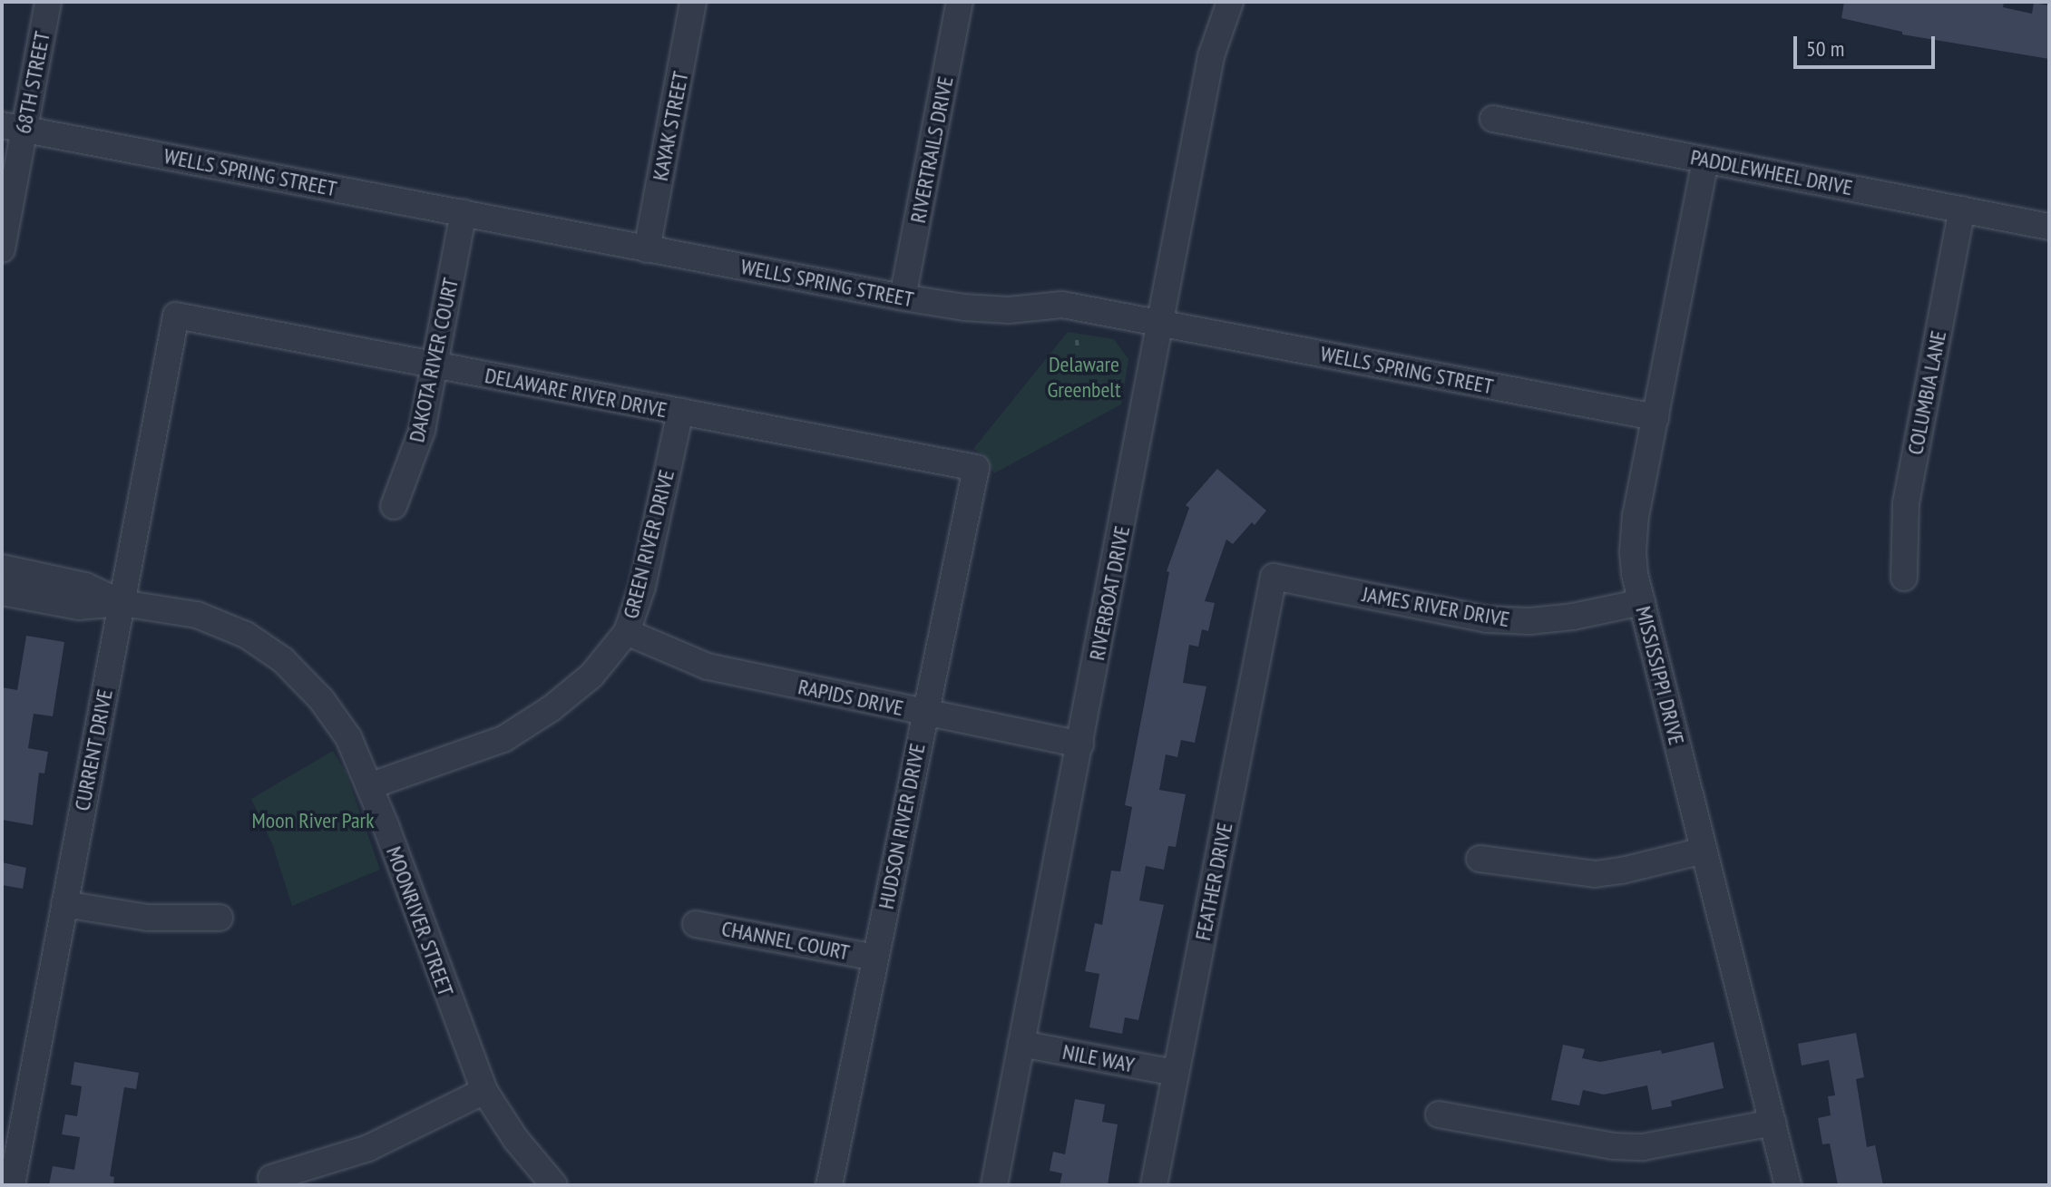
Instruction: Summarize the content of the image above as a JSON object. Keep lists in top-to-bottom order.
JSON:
{
  "streets": {
    "street": [
      "68TH STREET",
      "KAYAK STREET",
      "RIVERTRAILS DRIVE",
      "WELLS SPRING STREET",
      "PADDLEWHEEL DRIVE",
      "DAKOTA RIVER COURT",
      "DELAWARE RIVER DRIVE",
      "COLUMBIA LANE",
      "GREEN RIVER DRIVE",
      "RIVERBOAT DRIVE",
      "JAMES RIVER DRIVE",
      "MISSISSIPPI DRIVE",
      "RAPIDS DRIVE",
      "CURRENT DRIVE",
      "HUDSON RIVER DRIVE",
      "FEATHER DRIVE",
      "MOONRIVER STREET",
      "CHANNEL COURT",
      "NILE WAY"
    ]
  },
  "crossings": [
    ["68TH STREET", "WELLS SPRING STREET"],
    ["KAYAK STREET", "WELLS SPRING STREET"],
    ["RIVERTRAILS DRIVE", "WELLS SPRING STREET"],
    ["WELLS SPRING STREET", "DAKOTA RIVER COURT"],
    ["WELLS SPRING STREET", "RIVERBOAT DRIVE"],
    ["WELLS SPRING STREET", "MISSISSIPPI DRIVE"],
    ["PADDLEWHEEL DRIVE", "COLUMBIA LANE"],
    ["PADDLEWHEEL DRIVE", "MISSISSIPPI DRIVE"],
    ["DAKOTA RIVER COURT", "DELAWARE RIVER DRIVE"],
    ["DELAWARE RIVER DRIVE", "GREEN RIVER DRIVE"],
    ["DELAWARE RIVER DRIVE", "CURRENT DRIVE"],
    ["DELAWARE RIVER DRIVE", "HUDSON RIVER DRIVE"],
    ["GREEN RIVER DRIVE", "RAPIDS DRIVE"],
    ["GREEN RIVER DRIVE", "MOONRIVER STREET"],
    ["RIVERBOAT DRIVE", "RAPIDS DRIVE"],
    ["RIVERBOAT DRIVE", "NILE WAY"],
    ["JAMES RIVER DRIVE", "MISSISSIPPI DRIVE"],
    ["JAMES RIVER DRIVE", "FEATHER DRIVE"],
    ["RAPIDS DRIVE", "HUDSON RIVER DRIVE"],
    ["CURRENT DRIVE", "MOONRIVER STREET"],
    ["HUDSON RIVER DRIVE", "CHANNEL COURT"],
    ["FEATHER DRIVE", "NILE WAY"]
  ],
  "parks": ["Delaware Greenbelt", "Moon River Park"],
  "scale_bar": "50 m"
}
